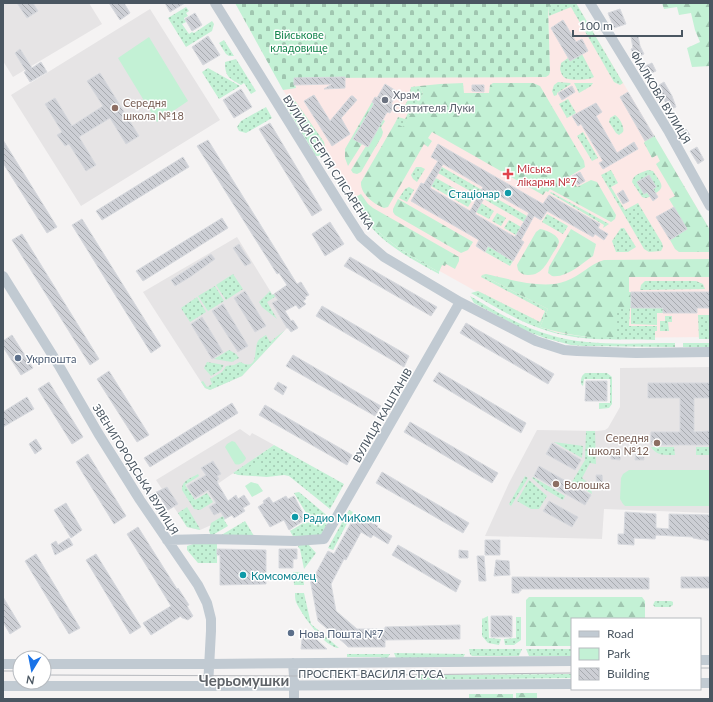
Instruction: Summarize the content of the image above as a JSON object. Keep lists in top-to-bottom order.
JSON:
{
  "streets": {
    "street": [
      "ФІАЛКОВА ВУЛИЦЯ",
      "ВУЛИЦЯ СЕРГІЯ СЛІСАРЕНКА",
      "ВУЛИЦЯ КАШТАНІВ",
      "ЗВЕНИГОРОДСЬКА ВУЛИЦЯ",
      "ПРОСПЕКТ ВАСИЛЯ СТУСА"
    ]
  },
  "crossings": [
    ["ВУЛИЦЯ СЕРГІЯ СЛІСАРЕНКА", "ВУЛИЦЯ КАШТАНІВ"],
    ["ВУЛИЦЯ КАШТАНІВ", "ЗВЕНИГОРОДСЬКА ВУЛИЦЯ"],
    ["ЗВЕНИГОРОДСЬКА ВУЛИЦЯ", "ПРОСПЕКТ ВАСИЛЯ СТУСА"]
  ],
  "districts": ["Черьомушки"],
  "parks": ["Військове кладовище"],
  "places": {
    "other": [
      "Храм Святителя Луки",
      "Середня школа №18",
      "Стаціонар",
      "Укрпошта",
      "Середня школа №12",
      "Волошка",
      "Радио МиКомп",
      "Комсомолец",
      "Нова Пошта №7"
    ],
    "health": ["Міська лікарня №7"]
  },
  "legend": ["Road", "Park", "Building"],
  "scale_bar": "100 m",
  "north": "bottom"
}
